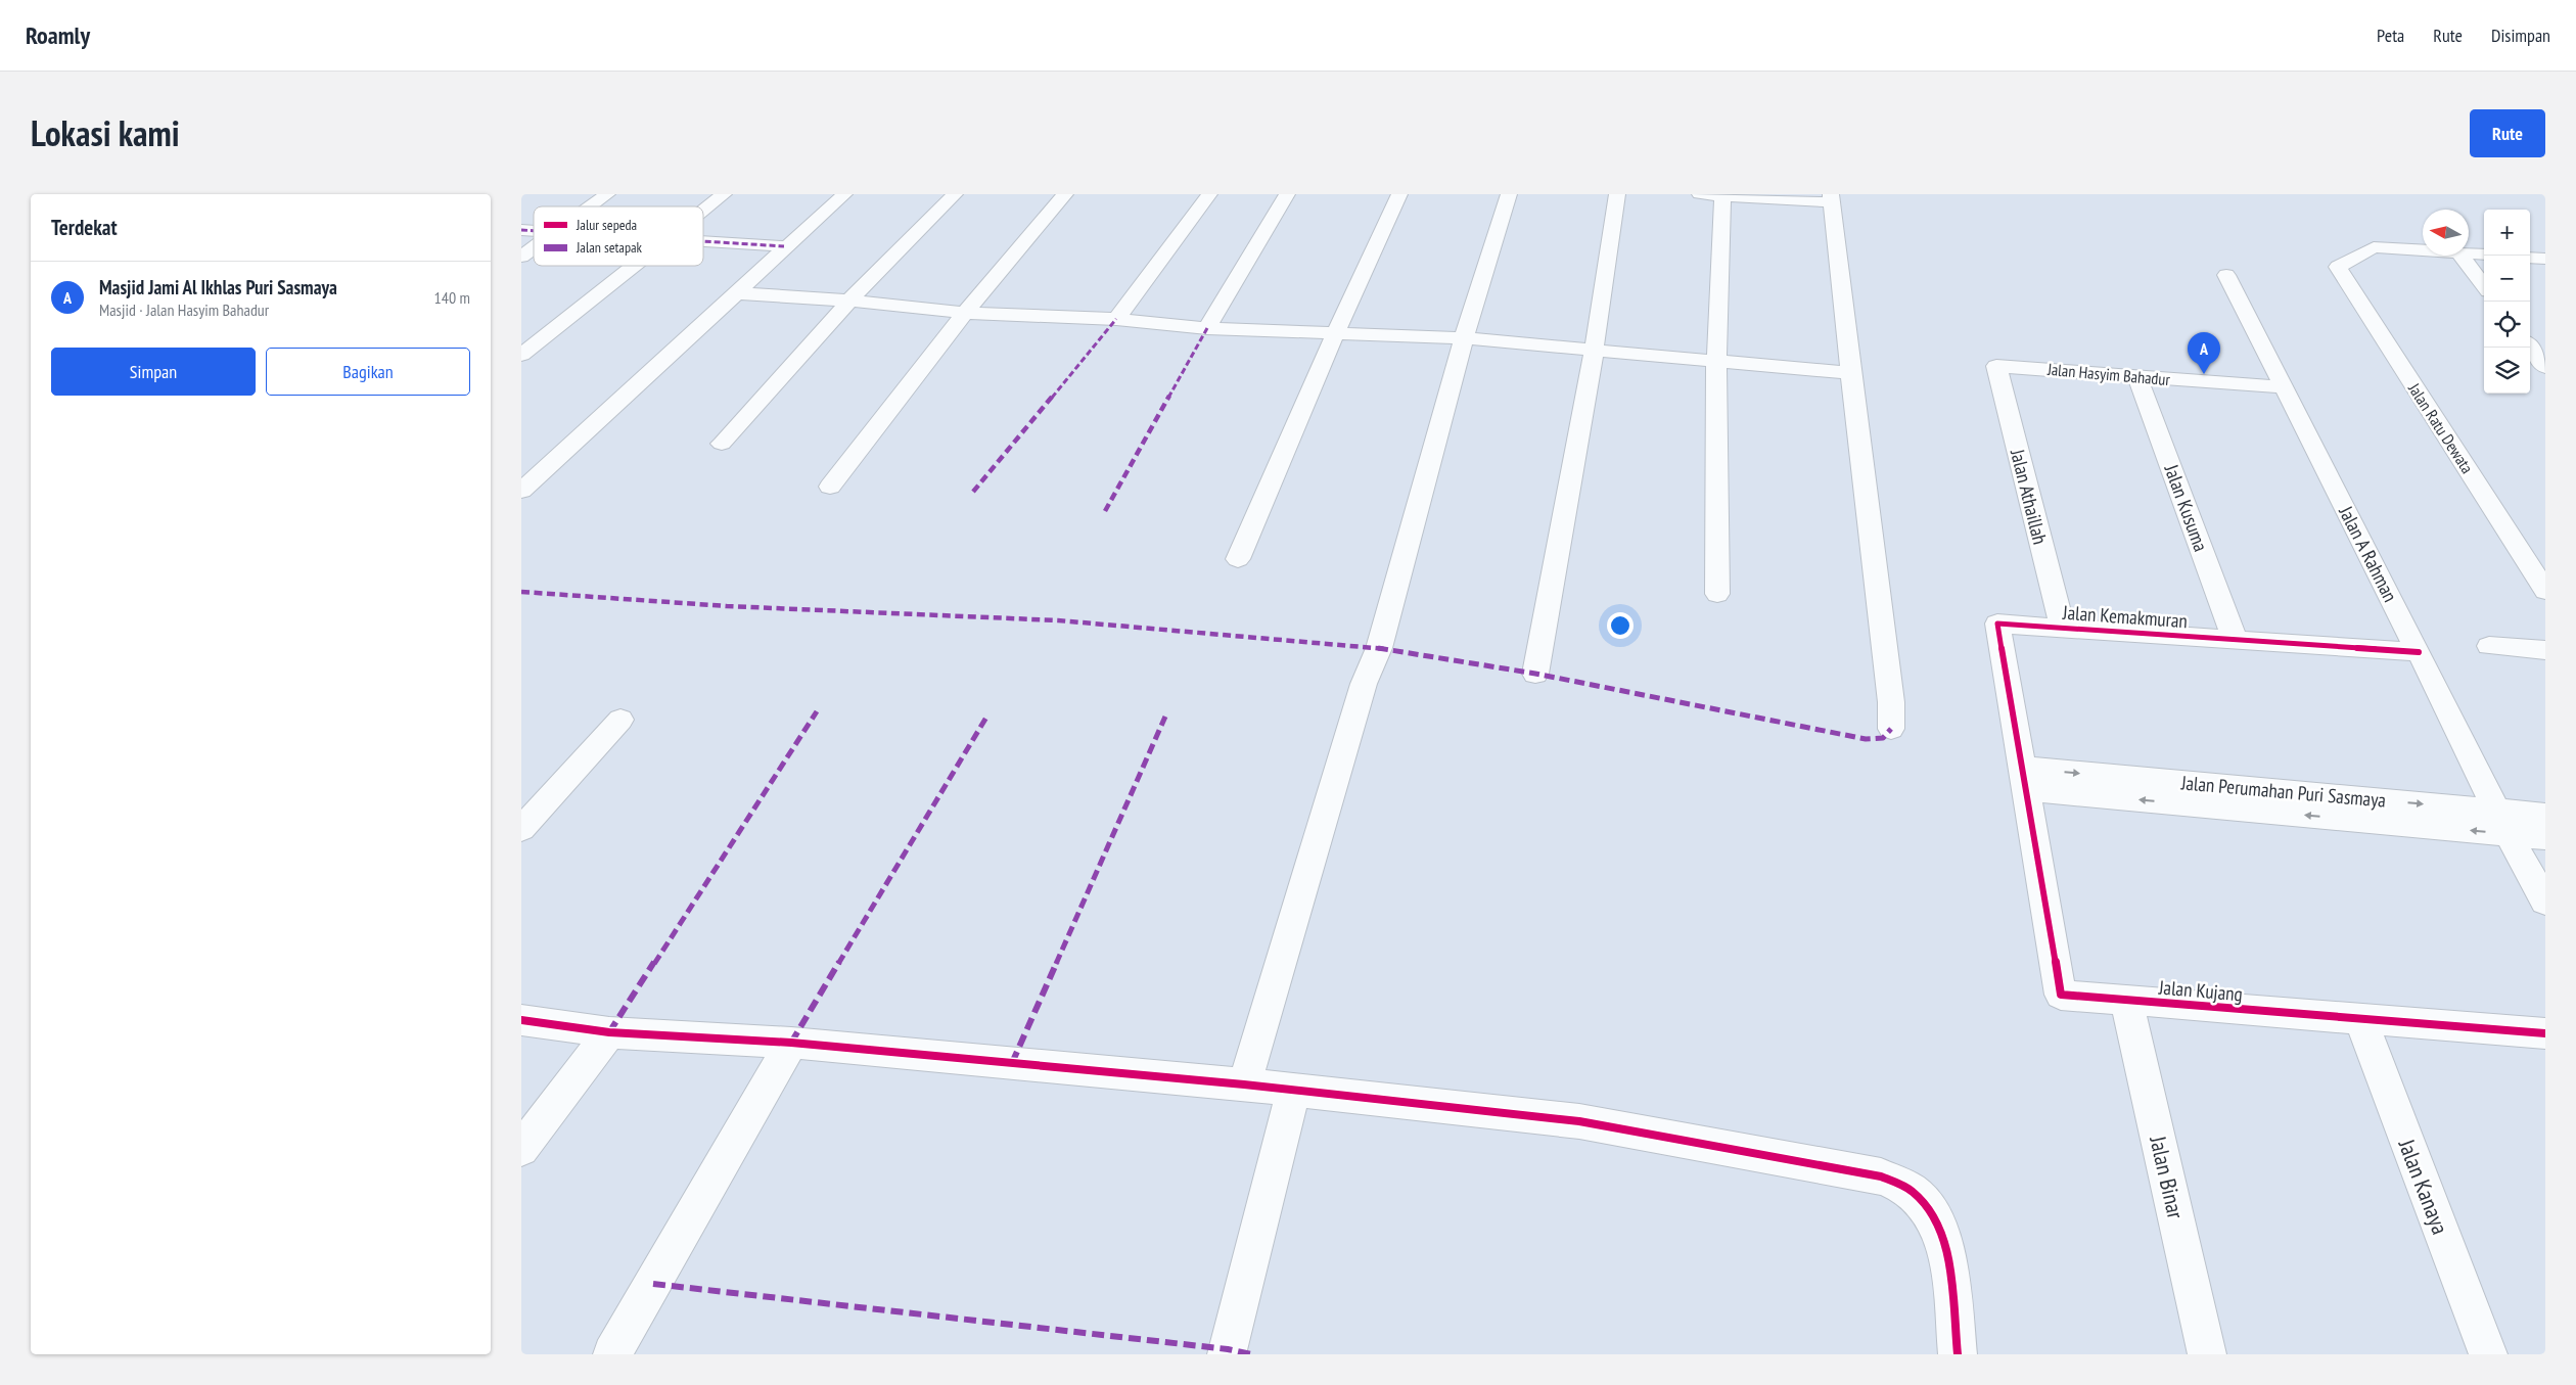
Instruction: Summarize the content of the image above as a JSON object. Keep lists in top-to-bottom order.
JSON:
{
  "streets": {
    "street": [
      "Jalan Hasyim Bahadur",
      "Jalan Ratu Dewata",
      "Jalan Athaillah",
      "Jalan Kusuma",
      "Jalan A Rahman",
      "Jalan Kemakmuran",
      "Jalan Perumahan Puri Sasmaya",
      "Jalan Kujang",
      "Jalan Binar",
      "Jalan Kanaya"
    ]
  },
  "crossings": [
    ["Jalan Hasyim Bahadur", "Jalan Athaillah"],
    ["Jalan Hasyim Bahadur", "Jalan Kusuma"],
    ["Jalan Hasyim Bahadur", "Jalan A Rahman"],
    ["Jalan Athaillah", "Jalan Kemakmuran"],
    ["Jalan Kusuma", "Jalan Kemakmuran"],
    ["Jalan A Rahman", "Jalan Kemakmuran"],
    ["Jalan A Rahman", "Jalan Perumahan Puri Sasmaya"],
    ["Jalan Kemakmuran", "Jalan Perumahan Puri Sasmaya"],
    ["Jalan Kemakmuran", "Jalan Kujang"],
    ["Jalan Perumahan Puri Sasmaya", "Jalan Kujang"],
    ["Jalan Kujang", "Jalan Binar"],
    ["Jalan Kujang", "Jalan Kanaya"]
  ],
  "legend": ["Jalur sepeda", "Jalan setapak"],
  "north": "left",
  "page": {
    "header": "Roamly",
    "nav": ["Peta", "Rute", "Disimpan"],
    "title": "Lokasi kami",
    "buttons": [
      "Rute",
      ["Simpan", "Bagikan"]
    ],
    "heading": "Terdekat",
    "map_buttons": ["+", "−"],
    "list": [
      {
        "mark": "A",
        "name": "Masjid Jami Al Ikhlas Puri Sasmaya",
        "note": "Masjid · Jalan Hasyim Bahadur",
        "value": "140 m"
      }
    ],
    "pins": "A"
  }
}
